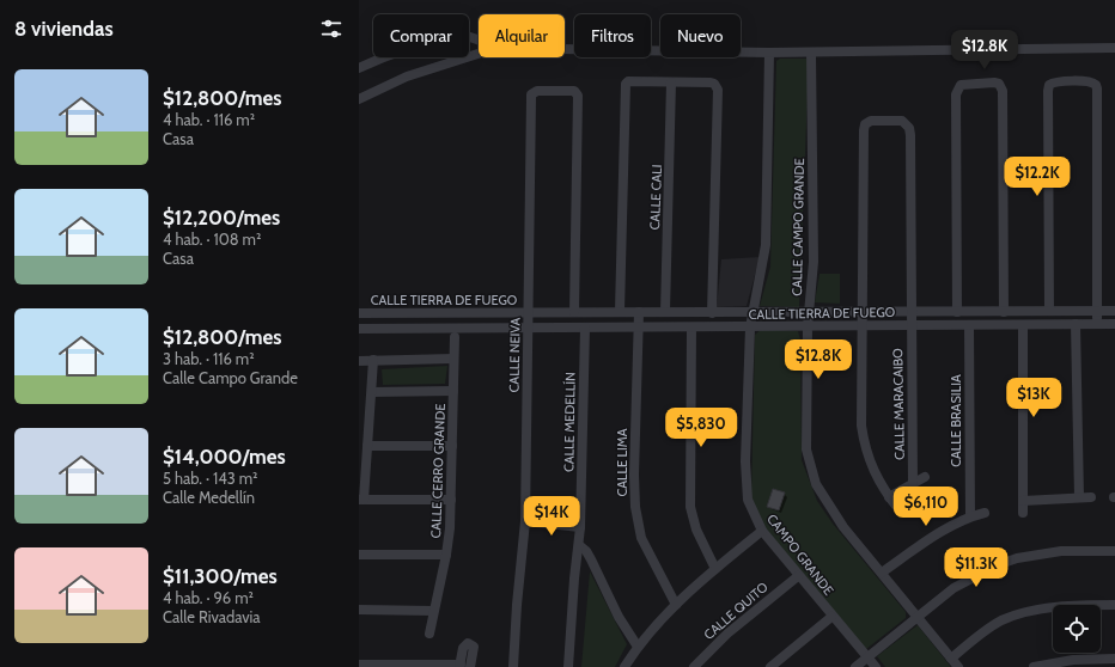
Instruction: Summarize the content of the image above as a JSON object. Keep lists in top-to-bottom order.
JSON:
{
  "streets": {
    "street": [
      "CALLE CALI",
      "CALLE CAMPO GRANDE",
      "CALLE TIERRA DE FUEGO",
      "CALLE NEIVA",
      "CALLE MARACAIBO",
      "CALLE BRASILIA",
      "CALLE MEDELLÍN",
      "CALLE LIMA",
      "CALLE CERRO GRANDE",
      "CAMPO GRANDE",
      "CALLE QUITO"
    ]
  },
  "crossings": [
    ["CALLE CALI", "CALLE TIERRA DE FUEGO"],
    ["CALLE CAMPO GRANDE", "CALLE TIERRA DE FUEGO"],
    ["CALLE TIERRA DE FUEGO", "CALLE NEIVA"],
    ["CALLE TIERRA DE FUEGO", "CALLE MARACAIBO"],
    ["CALLE TIERRA DE FUEGO", "CALLE BRASILIA"],
    ["CALLE TIERRA DE FUEGO", "CALLE MEDELLÍN"],
    ["CALLE TIERRA DE FUEGO", "CALLE LIMA"],
    ["CALLE TIERRA DE FUEGO", "CAMPO GRANDE"],
    ["CAMPO GRANDE", "CALLE QUITO"]
  ],
  "page": {
    "heading": "8 viviendas",
    "chip": [
      "Comprar",
      "Alquilar",
      "Filtros",
      "Nuevo"
    ],
    "price": [
      "$12.8K",
      "$12.2K",
      "$12.8K",
      "$13K",
      "$5,830",
      "$6,110",
      "$14K",
      "$11.3K"
    ],
    "list": [
      {
        "name": "$12,800/mes",
        "note": "4 hab. · 116 m² · Casa"
      },
      {
        "name": "$12,200/mes",
        "note": "4 hab. · 108 m² · Casa"
      },
      {
        "name": "$12,800/mes",
        "note": "3 hab. · 116 m² · Calle Campo Grande"
      },
      {
        "name": "$14,000/mes",
        "note": "5 hab. · 143 m² · Calle Medellín"
      },
      {
        "name": "$11,300/mes",
        "note": "4 hab. · 96 m² · Calle Rivadavia"
      }
    ]
  }
}
